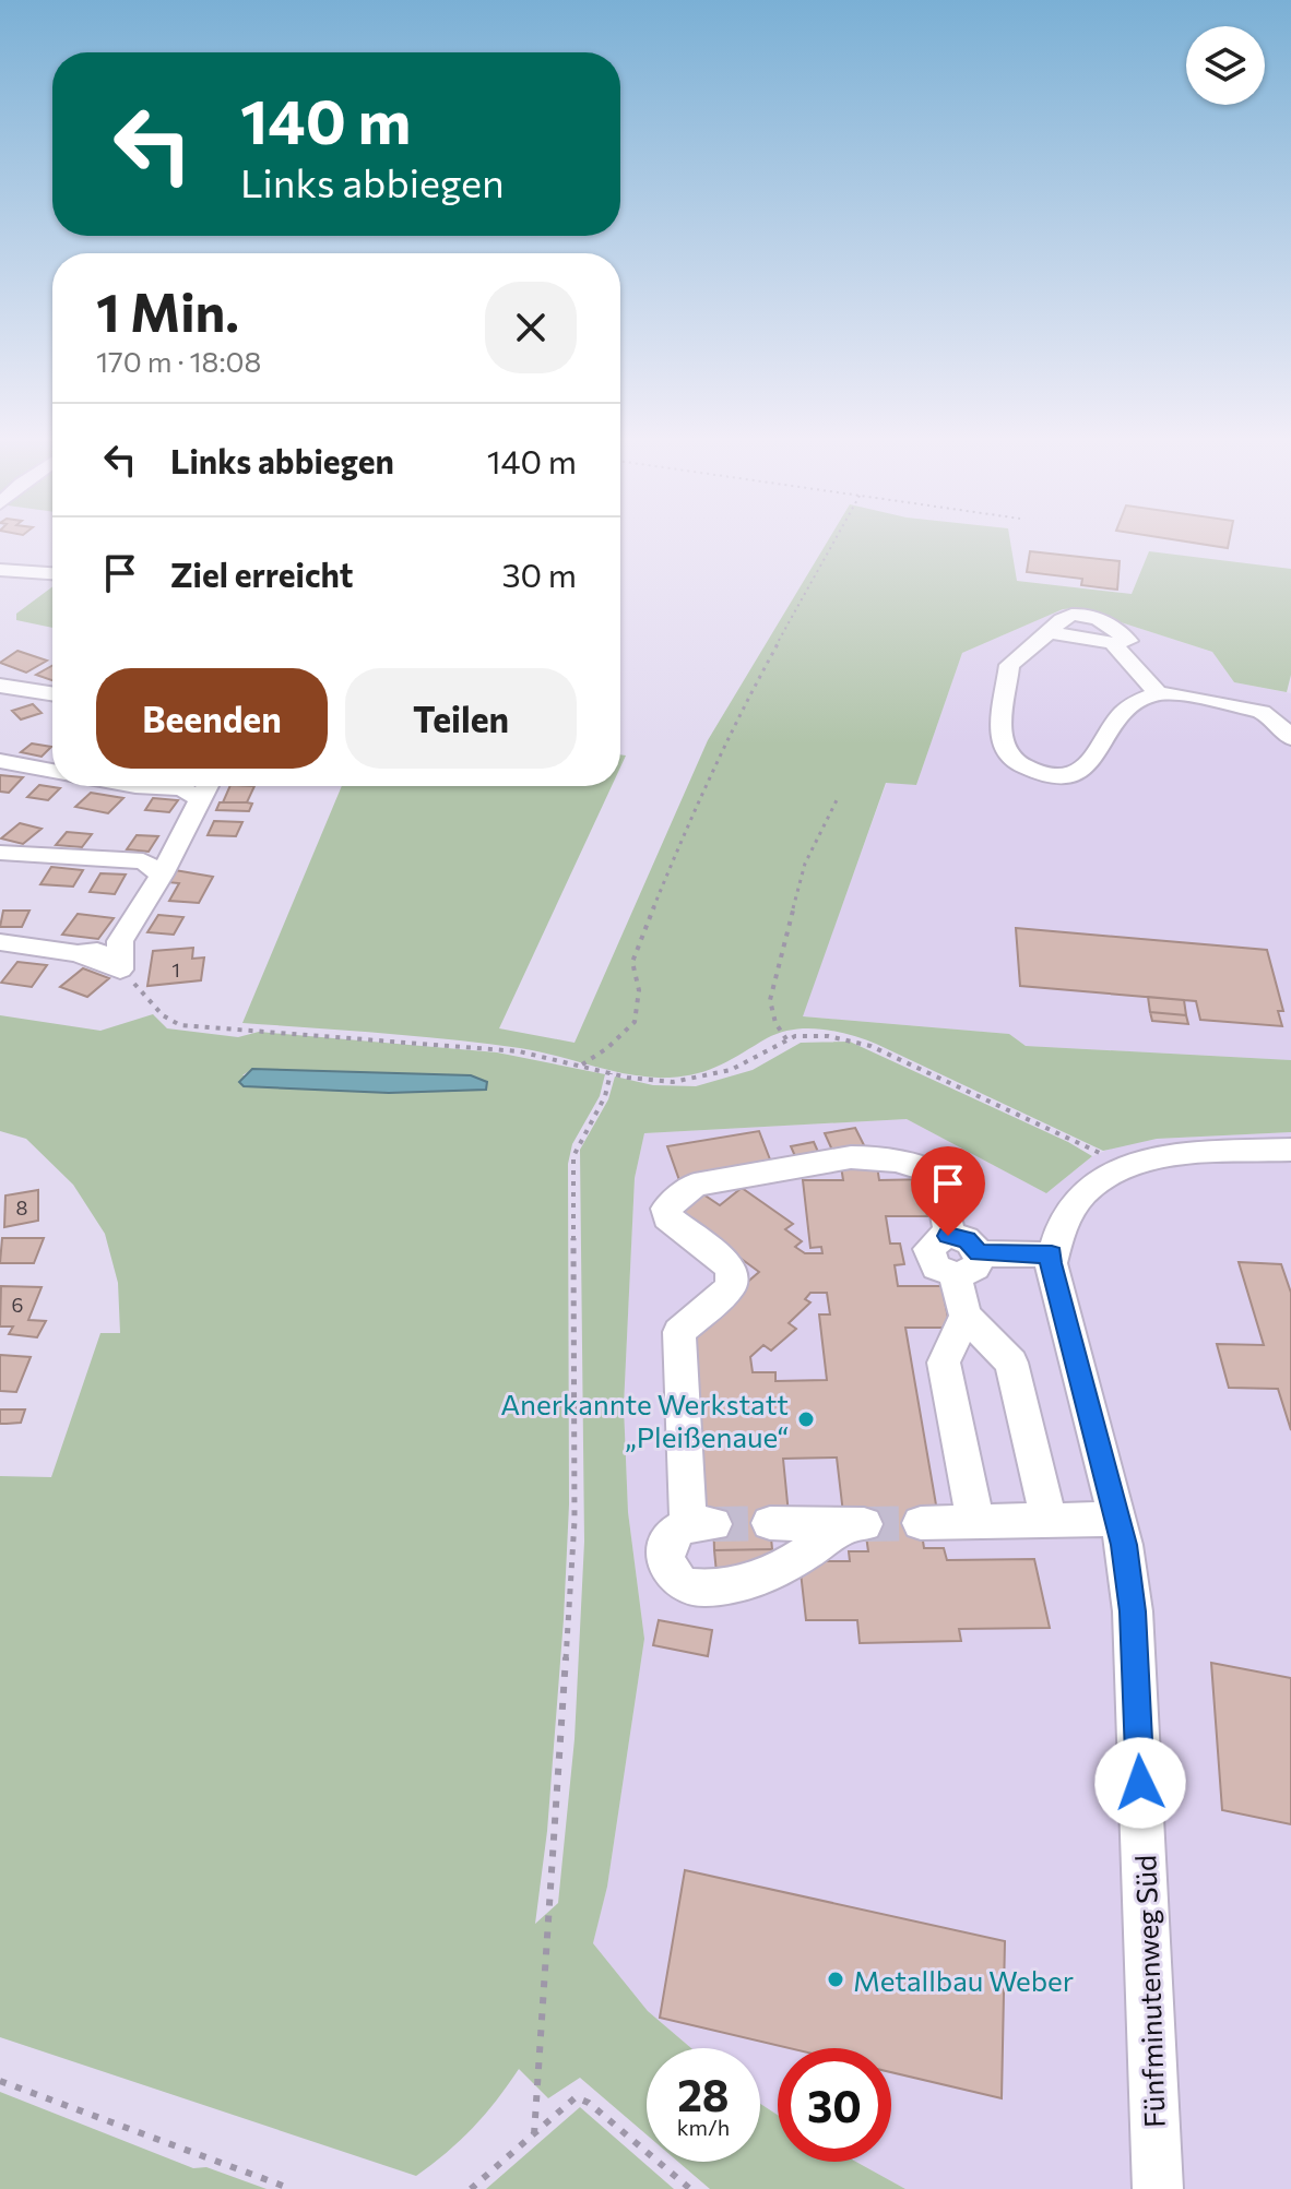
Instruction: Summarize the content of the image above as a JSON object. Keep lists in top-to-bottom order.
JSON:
{
  "streets": {
    "street": ["Fünfminutenweg Süd"]
  },
  "places": ["Anerkannte Werkstatt „Pleißenaue“", "Metallbau Weber"],
  "house_numbers": ["1", "8", "6"],
  "page": {
    "turn": ["140 m", "Links abbiegen"],
    "heading": ["1 Min.", "170 m · 18:08"],
    "list": [
      {
        "name": "Links abbiegen",
        "value": "140 m"
      },
      {
        "name": "Ziel erreicht",
        "value": "30 m"
      }
    ],
    "buttons": ["Beenden", "Teilen"],
    "speed": "28 km/h",
    "limit": "30"
  }
}
